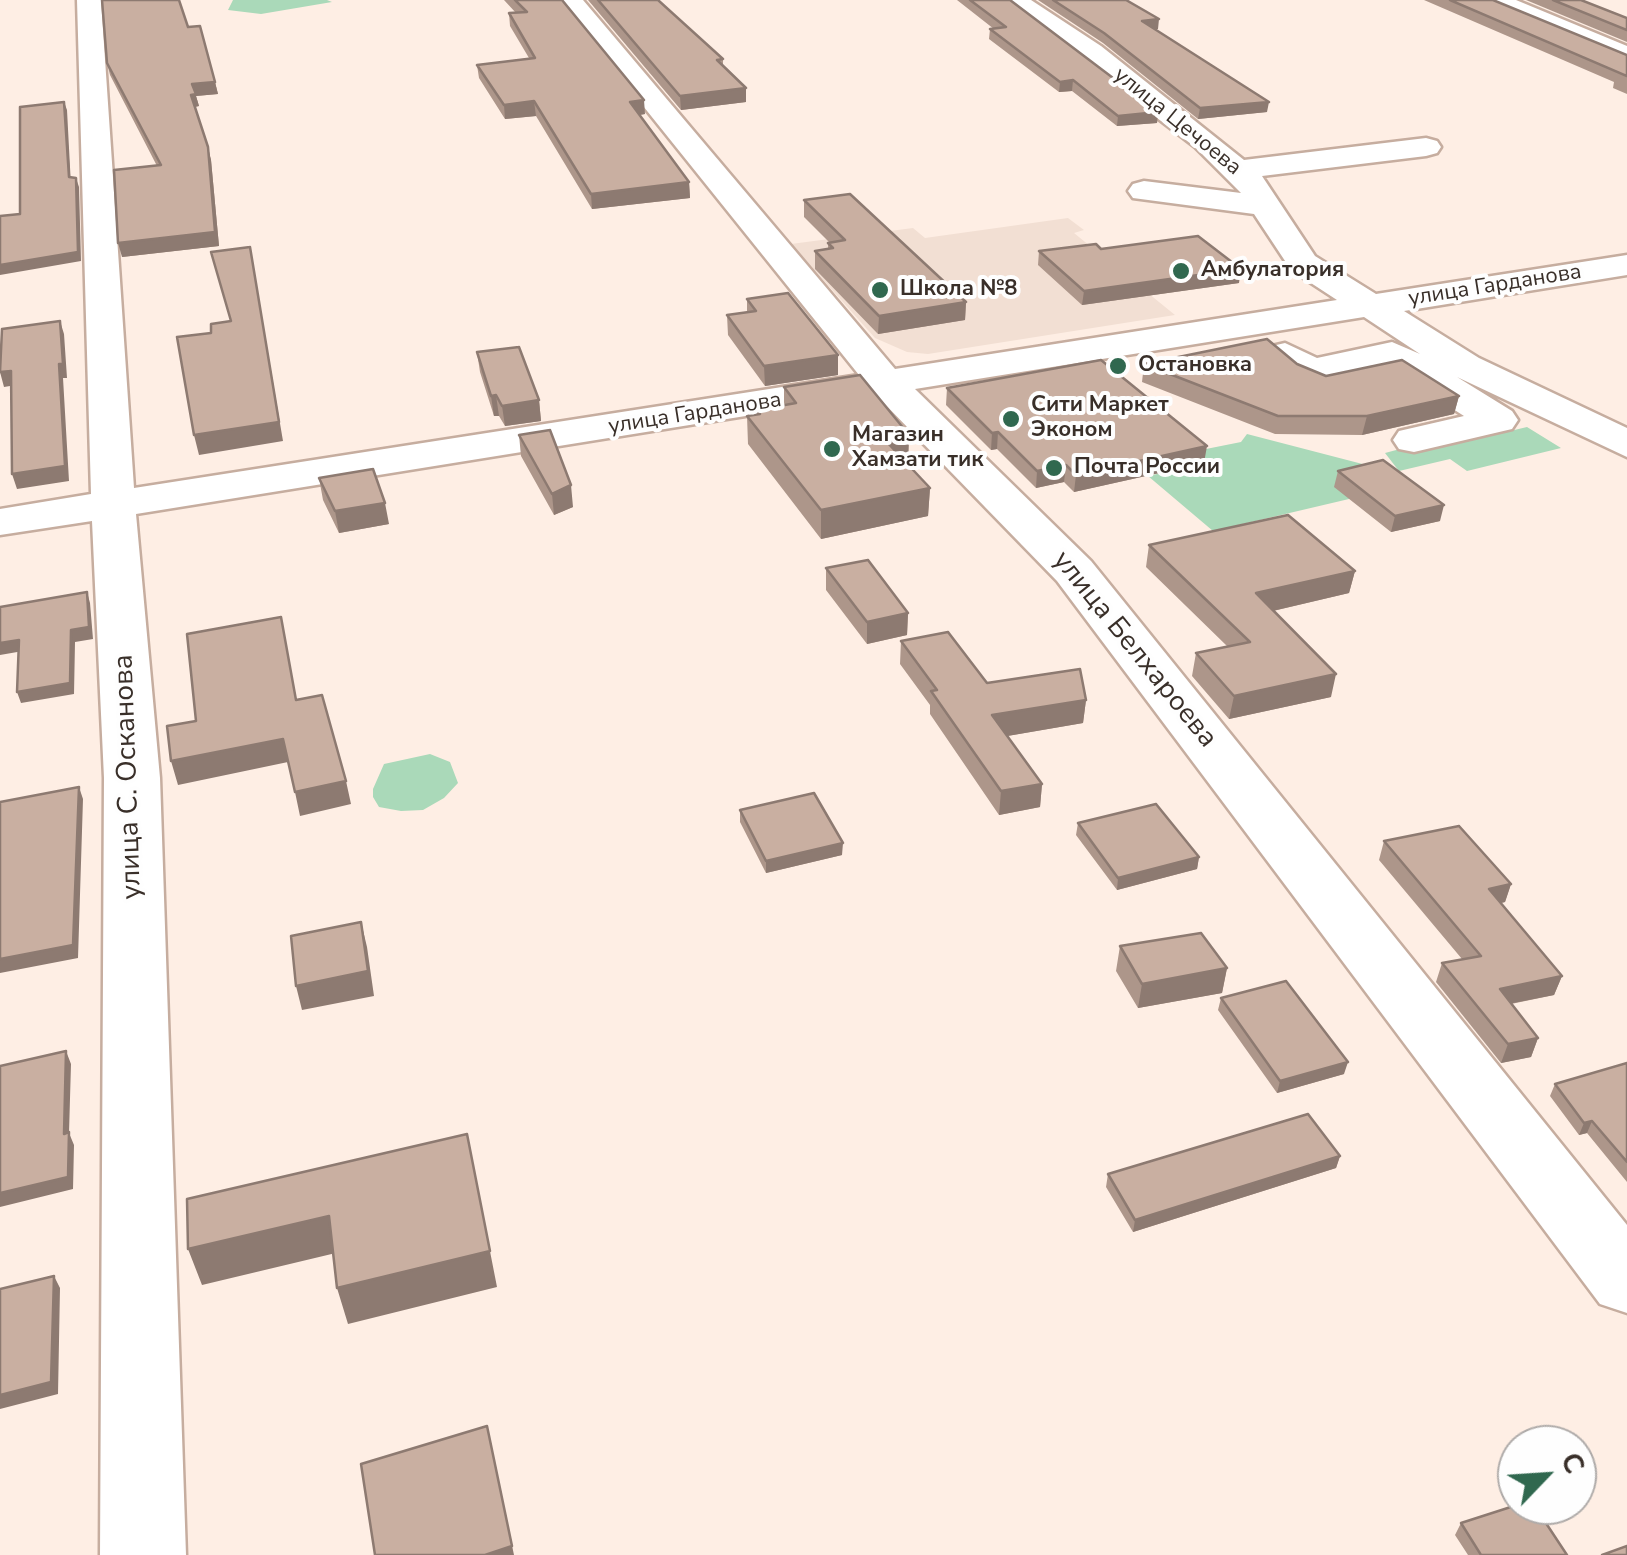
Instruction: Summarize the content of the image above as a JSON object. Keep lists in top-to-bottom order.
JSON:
{
  "streets": {
    "street": [
      "улица Цечоева",
      "улица Гарданова",
      "улица Белхароева",
      "улица С. Осканова"
    ]
  },
  "crossings": [
    ["улица Цечоева", "улица Гарданова"],
    ["улица Гарданова", "улица Белхароева"],
    ["улица Гарданова", "улица С. Осканова"]
  ],
  "places": [
    "Амбулатория",
    "Школа №8",
    "Остановка",
    "Сити Маркет Эконом",
    "Магазин Хамзати тик",
    "Почта России"
  ],
  "north": "top right"
}
